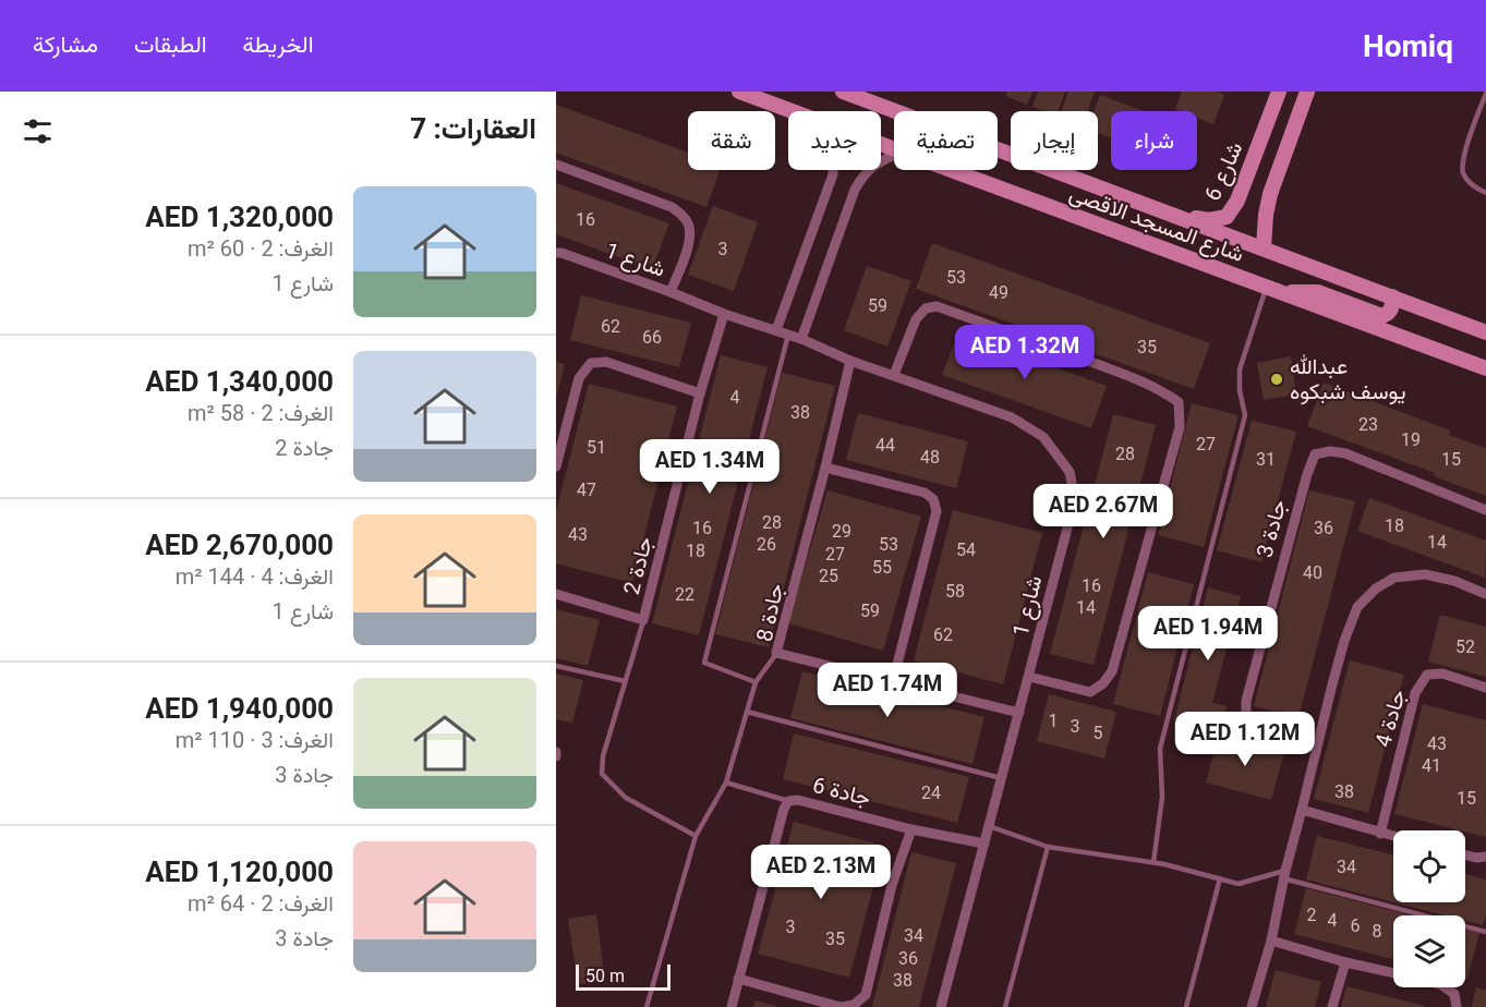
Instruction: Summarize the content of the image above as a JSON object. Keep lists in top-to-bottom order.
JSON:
{
  "streets": {
    "main road": ["شارع 6", "شارع المسجد الاقصى"],
    "street": [
      "شارع 1",
      "جادة 3",
      "جادة 2",
      "جادة 8",
      "جادة 4",
      "جادة 6"
    ]
  },
  "crossings": [
    ["شارع 6", "شارع المسجد الاقصى"],
    ["شارع 1", "جادة 2"],
    ["شارع 1", "جادة 8"],
    ["شارع 1", "جادة 6"]
  ],
  "places": ["عبدالله يوسف شبكوه"],
  "house_numbers": [
    "16",
    "3",
    "53",
    "49",
    "59",
    "62",
    "66",
    "35",
    "4",
    "38",
    "23",
    "19",
    "27",
    "44",
    "51",
    "28",
    "48",
    "31",
    "15",
    "47",
    "28",
    "18",
    "16",
    "36",
    "29",
    "43",
    "14",
    "26",
    "53",
    "54",
    "18",
    "27",
    "55",
    "40",
    "25",
    "16",
    "58",
    "22",
    "14",
    "59",
    "62",
    "52",
    "1",
    "3",
    "5",
    "43",
    "41",
    "38",
    "24",
    "15",
    "34",
    "2",
    "4",
    "6",
    "3",
    "8",
    "34",
    "35",
    "36",
    "38"
  ],
  "scale_bar": "50 m",
  "page": {
    "header": "Homiq",
    "nav": ["الخريطة", "الطبقات", "مشاركة"],
    "heading": "العقارات: 7",
    "chip": [
      "شراء",
      "إيجار",
      "تصفية",
      "جديد",
      "شقة"
    ],
    "list": [
      {
        "name": "AED 1,320,000",
        "note": "الغرف: 2 · 60 m² · شارع 1"
      },
      {
        "name": "AED 1,340,000",
        "note": "الغرف: 2 · 58 m² · جادة 2"
      },
      {
        "name": "AED 2,670,000",
        "note": "الغرف: 4 · 144 m² · شارع 1"
      },
      {
        "name": "AED 1,940,000",
        "note": "الغرف: 3 · 110 m² · جادة 3"
      },
      {
        "name": "AED 1,120,000",
        "note": "الغرف: 2 · 64 m² · جادة 3"
      }
    ],
    "price": [
      "AED 1.32M",
      "AED 1.34M",
      "AED 2.67M",
      "AED 1.94M",
      "AED 1.74M",
      "AED 1.12M",
      "AED 2.13M"
    ],
    "scale": "50 m"
  }
}
